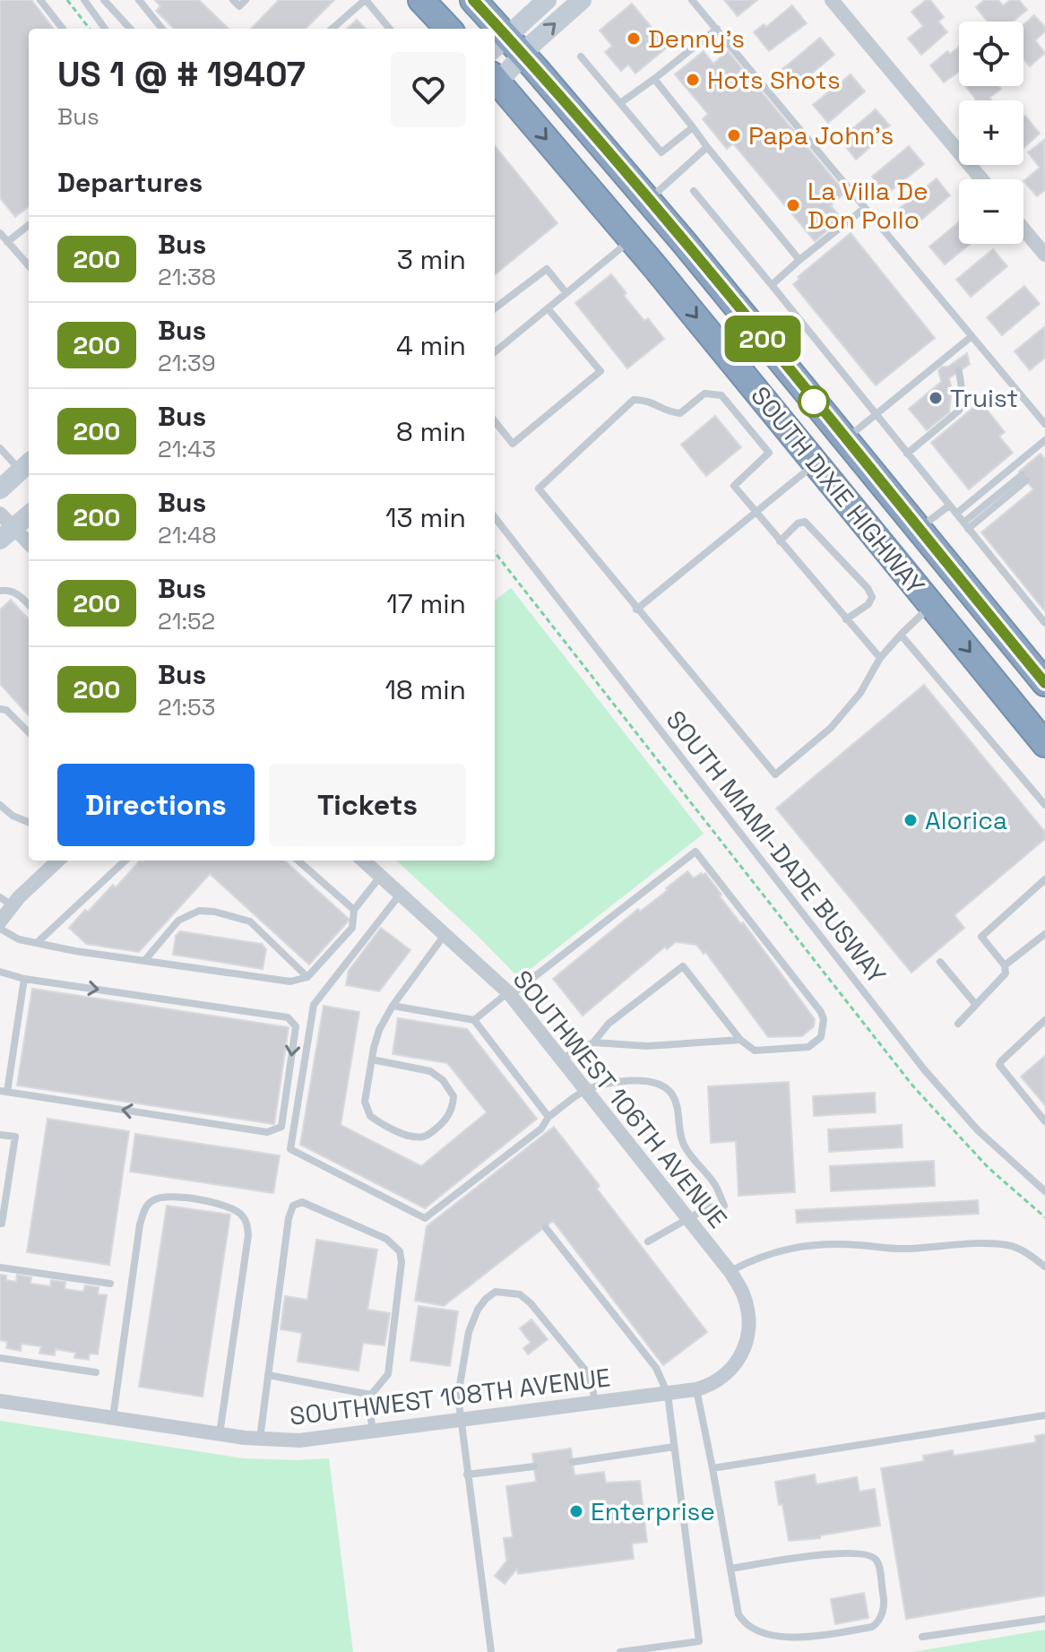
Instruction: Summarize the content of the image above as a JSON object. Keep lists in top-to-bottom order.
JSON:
{
  "streets": {
    "highway": ["SOUTH DIXIE HIGHWAY"],
    "street": ["SOUTHWEST 106TH AVENUE", "SOUTHWEST 108TH AVENUE"],
    "lane": ["SOUTH MIAMI-DADE BUSWAY"]
  },
  "crossings": [
    ["SOUTHWEST 106TH AVENUE", "SOUTHWEST 108TH AVENUE"]
  ],
  "places": [
    "Denny's",
    "Hots Shots",
    "Papa John's",
    "La Villa De Don Pollo",
    "Truist",
    "Alorica",
    "Enterprise"
  ],
  "lines": ["bus line 200"],
  "page": {
    "on_map": "200",
    "map_buttons": ["+", "−"],
    "heading": [
      ["US 1 @ # 19407", "Bus"],
      "Departures"
    ],
    "list": [
      {
        "mark": "200",
        "name": "Bus",
        "note": "21:38",
        "value": "3 min"
      },
      {
        "mark": "200",
        "name": "Bus",
        "note": "21:39",
        "value": "4 min"
      },
      {
        "mark": "200",
        "name": "Bus",
        "note": "21:43",
        "value": "8 min"
      },
      {
        "mark": "200",
        "name": "Bus",
        "note": "21:48",
        "value": "13 min"
      },
      {
        "mark": "200",
        "name": "Bus",
        "note": "21:52",
        "value": "17 min"
      },
      {
        "mark": "200",
        "name": "Bus",
        "note": "21:53",
        "value": "18 min"
      }
    ],
    "buttons": ["Directions", "Tickets"]
  }
}
